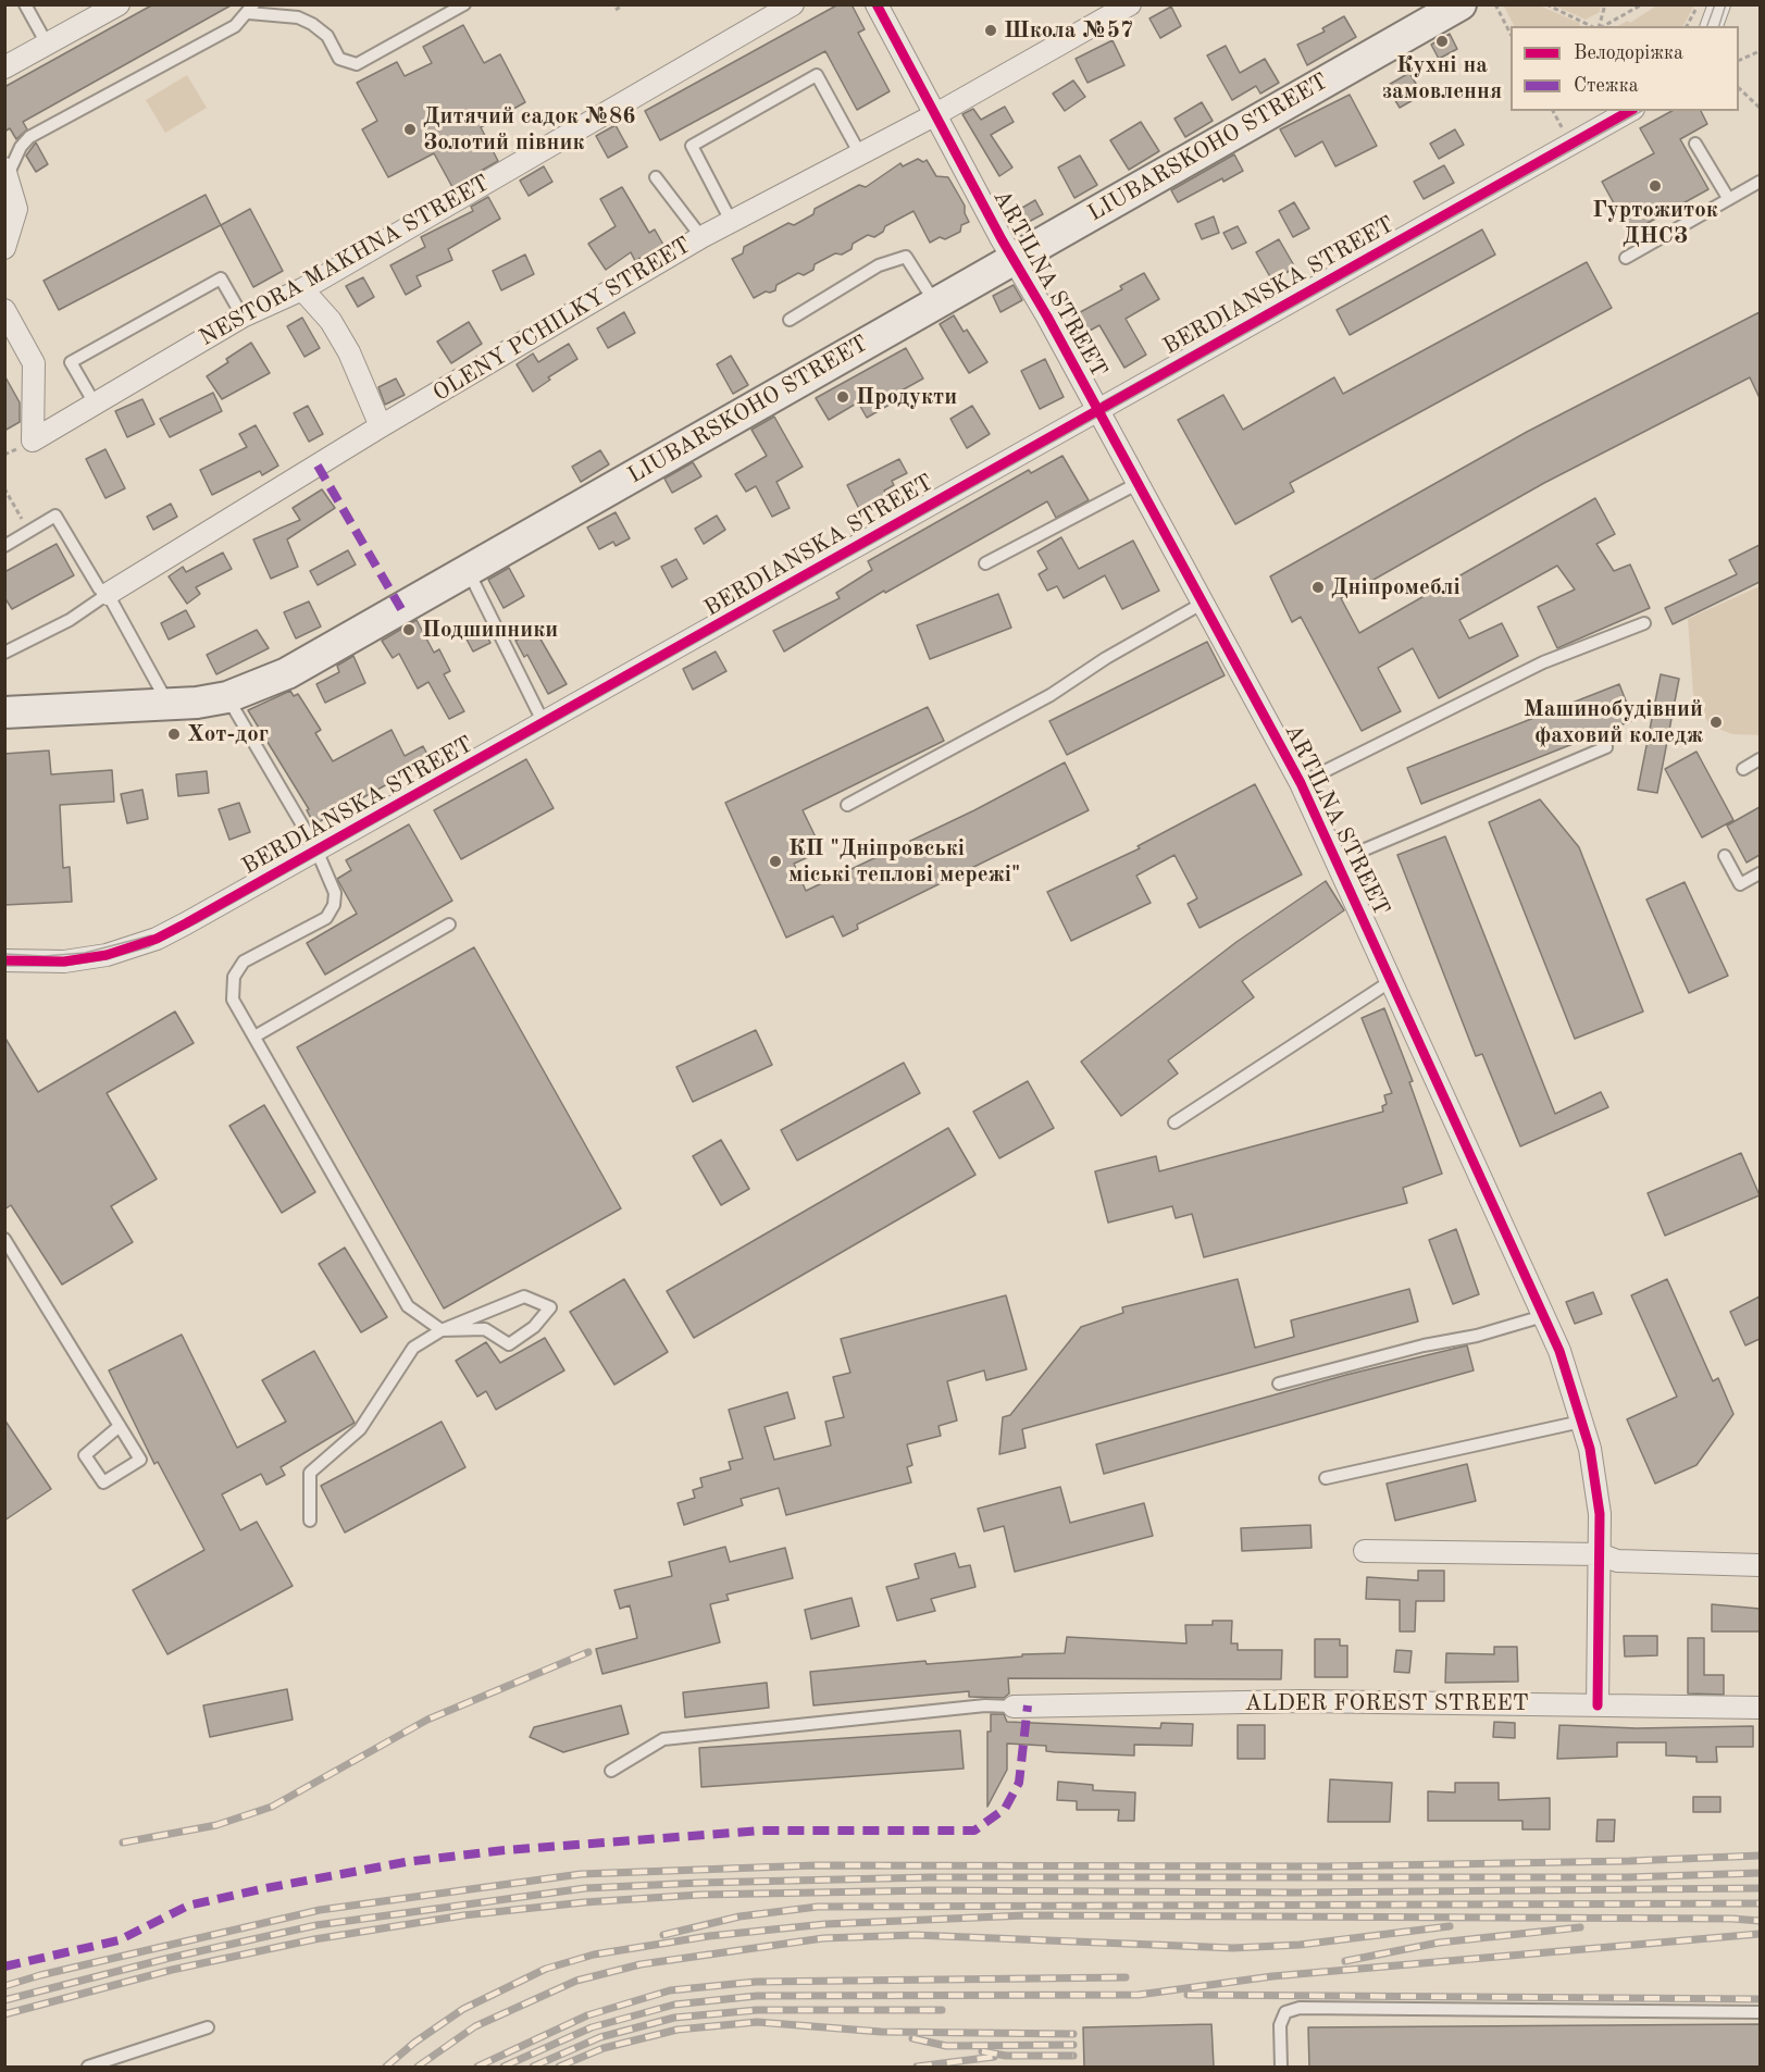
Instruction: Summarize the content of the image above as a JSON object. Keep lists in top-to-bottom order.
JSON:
{
  "streets": {
    "main road": ["LIUBARSKOHO STREET"],
    "street": [
      "NESTORA MAKHNA STREET",
      "ARTILNA STREET",
      "BERDIANSKA STREET",
      "OLENY PCHILKY STREET",
      "ALDER FOREST STREET"
    ]
  },
  "crossings": [
    ["LIUBARSKOHO STREET", "ARTILNA STREET"],
    ["ARTILNA STREET", "BERDIANSKA STREET"],
    ["ARTILNA STREET", "OLENY PCHILKY STREET"],
    ["ARTILNA STREET", "ALDER FOREST STREET"]
  ],
  "places": [
    "Школа №57",
    "Кухні на замовлення",
    "Дитячий садок №86 Золотий півник",
    "Гуртожиток ДНСЗ",
    "Продукти",
    "Дніпромеблі",
    "Подшипники",
    "Машинобудівний фаховий коледж",
    "Хот-дог",
    "КП \"Дніпровські міські теплові мережі\""
  ],
  "legend": ["Велодоріжка", "Стежка"]
}
